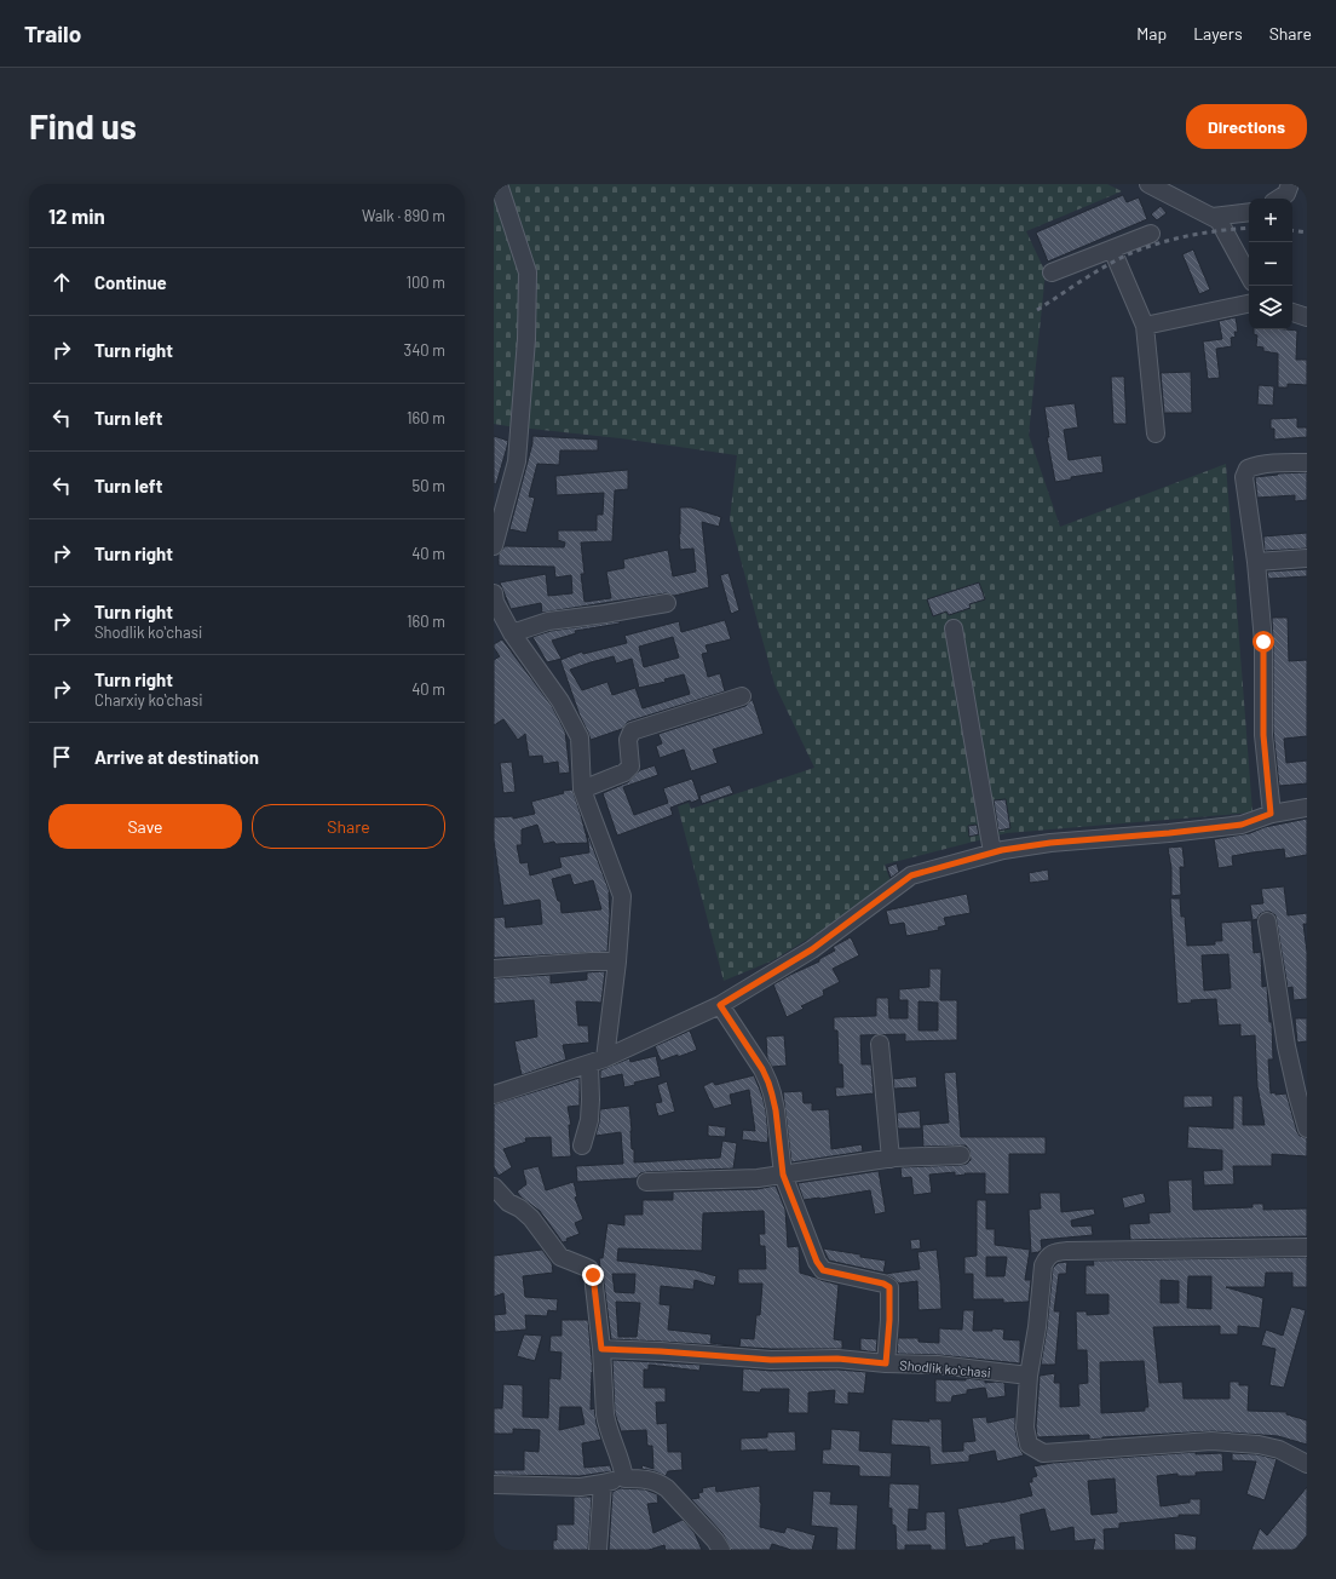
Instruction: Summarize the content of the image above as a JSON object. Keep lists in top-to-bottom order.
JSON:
{
  "streets": {
    "street": ["Shodlik koʻchasi"]
  },
  "page": {
    "header": "Trailo",
    "nav": ["Map", "Layers", "Share"],
    "buttons": [
      "Directions",
      ["Save", "Share"]
    ],
    "title": "Find us",
    "heading": ["12 min", "Walk · 890 m"],
    "map_buttons": ["+", "−"],
    "list": [
      ["Continue", "100 m"],
      ["Turn right", "340 m"],
      ["Turn left", "160 m"],
      ["Turn left", "50 m"],
      ["Turn right", "40 m"],
      ["Turn right", "Shodlik koʻchasi", "160 m"],
      ["Turn right", "Charxiy koʻchasi", "40 m"],
      "Arrive at destination"
    ]
  }
}
